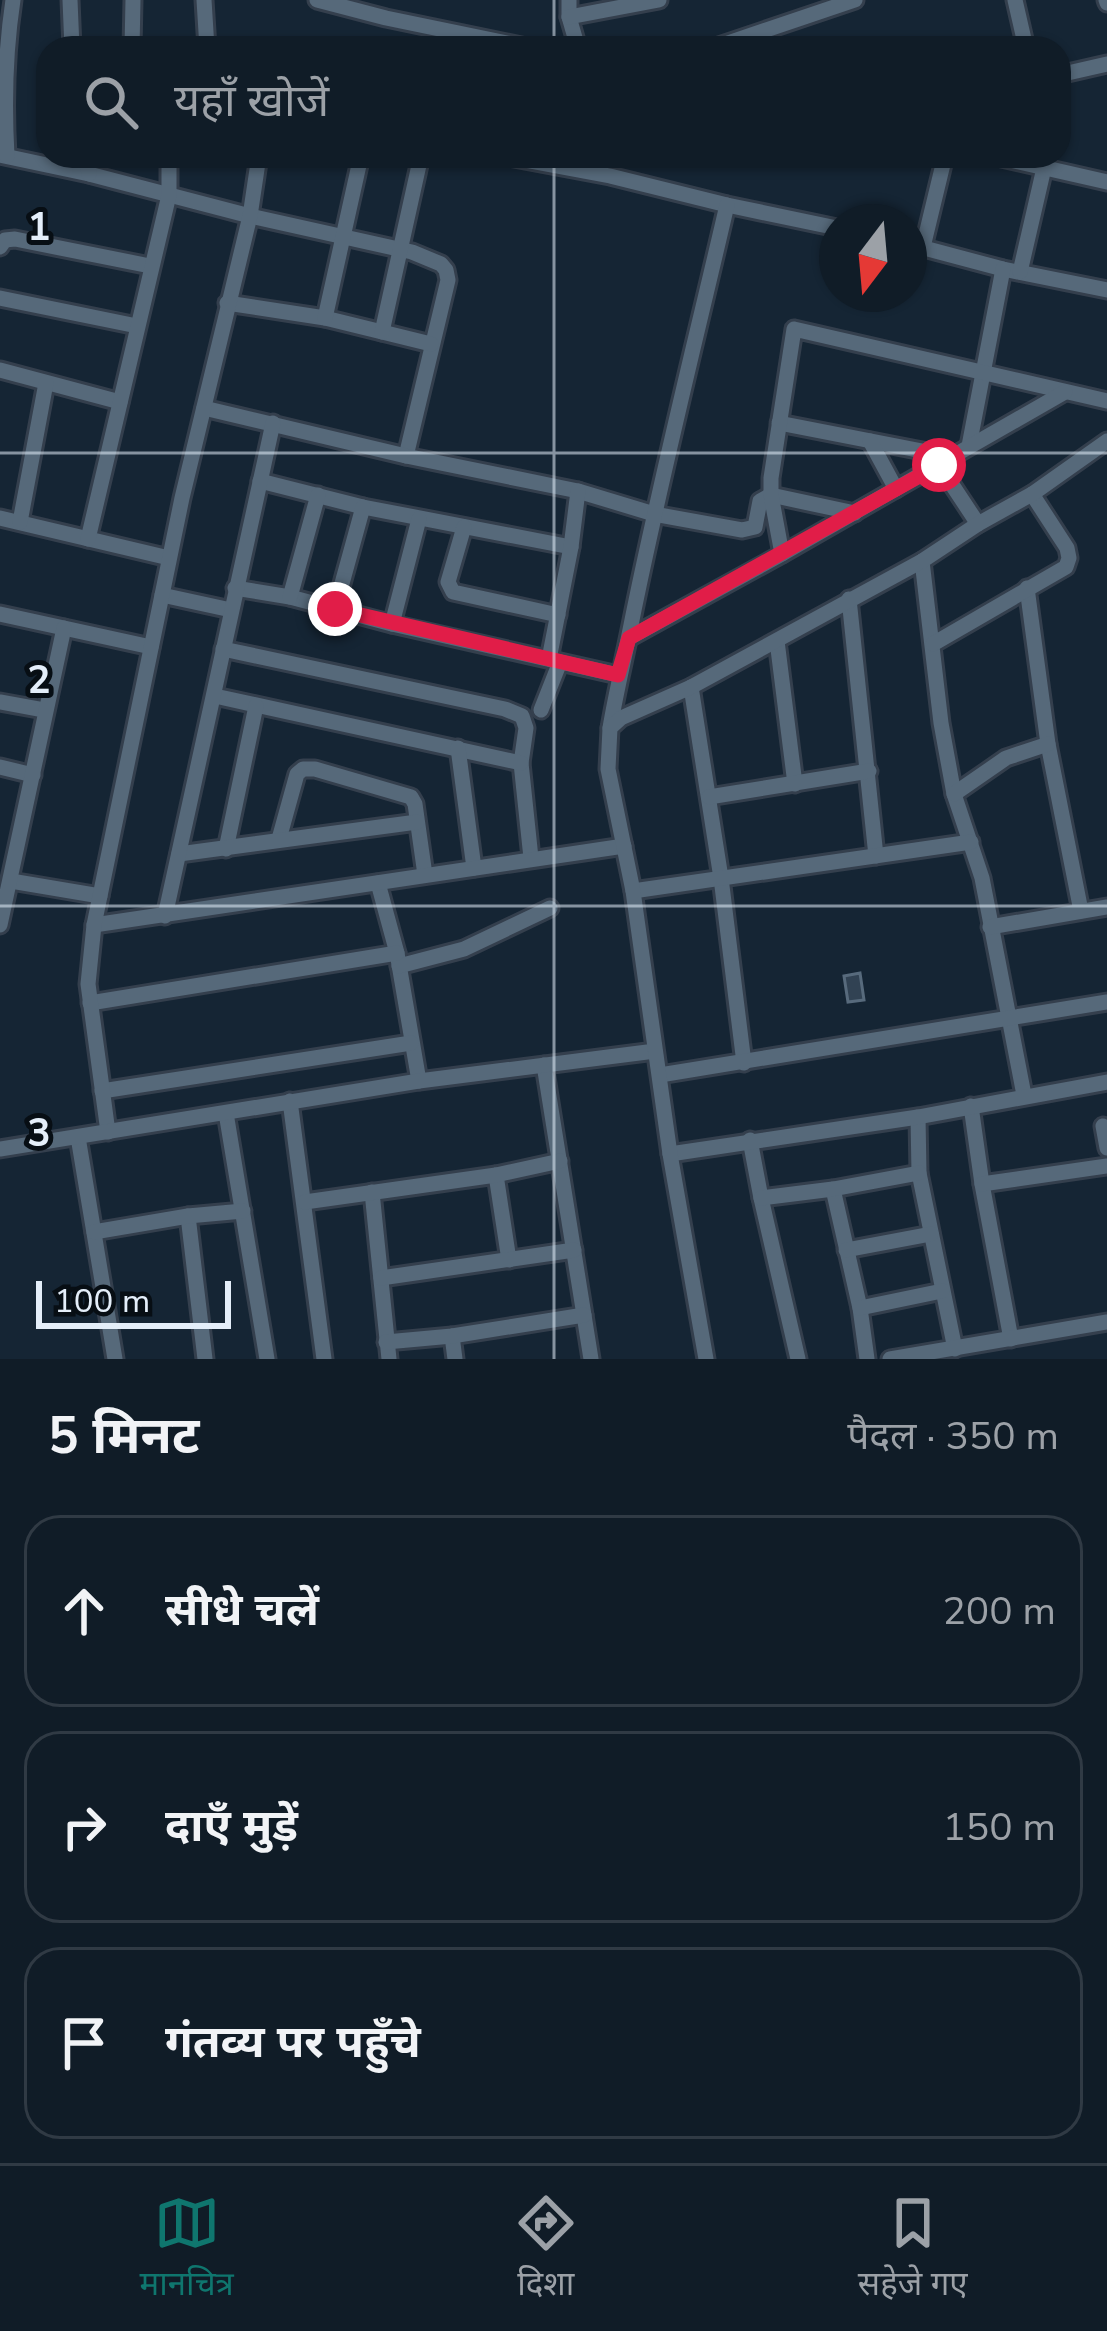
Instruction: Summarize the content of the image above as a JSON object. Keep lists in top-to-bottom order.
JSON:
{
  "scale_bar": "100 m",
  "north": "bottom",
  "page": {
    "search": "यहाँ खोजें",
    "scale": "100 m",
    "heading": ["5 मिनट", "पैदल · 350 m"],
    "list": [
      ["सीधे चलें", "200 m"],
      ["दाएँ मुड़ें", "150 m"],
      "गंतव्य पर पहुँचे"
    ],
    "nav": ["मानचित्र", "दिशा", "सहेजे गए"]
  },
  "grid": {
    "rows": ["1", "2", "3"]
  }
}
